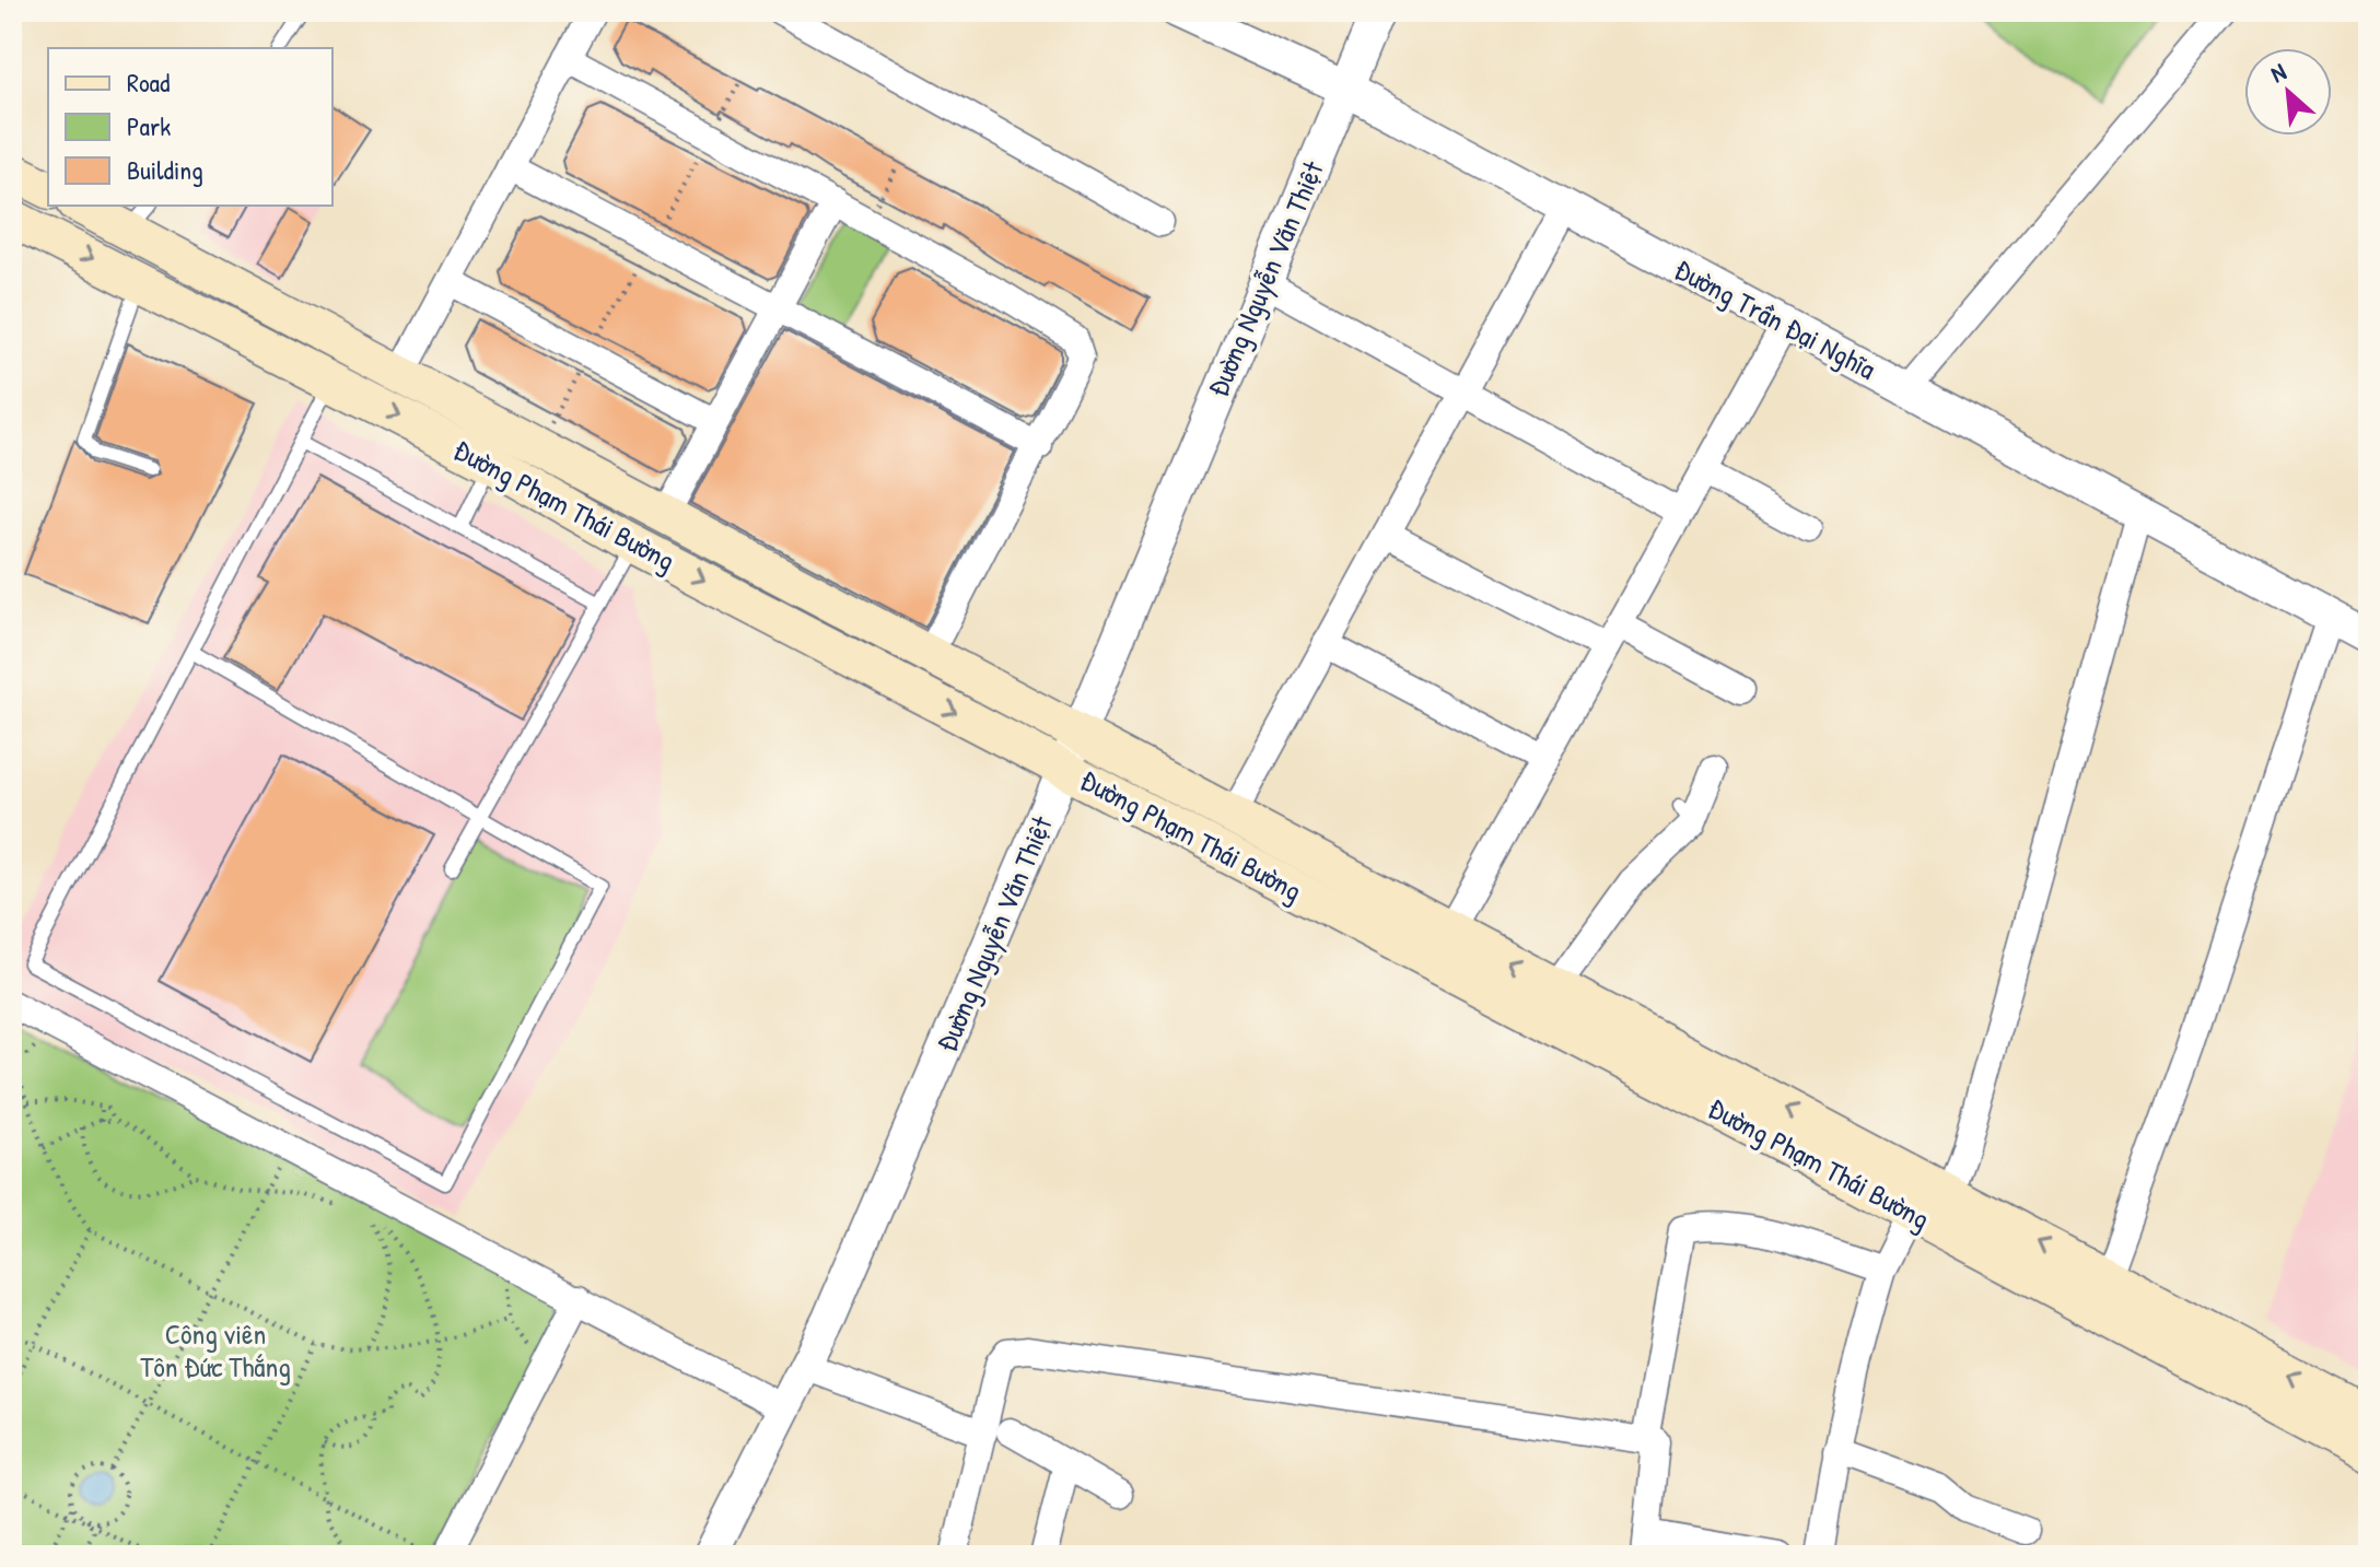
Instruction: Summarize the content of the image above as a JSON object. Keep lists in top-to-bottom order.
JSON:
{
  "streets": {
    "main road": ["Đường Phạm Thái Bường"],
    "street": ["Đường Nguyễn Văn Thiệt", "Đường Trần Đại Nghĩa"]
  },
  "crossings": [
    ["Đường Nguyễn Văn Thiệt", "Đường Trần Đại Nghĩa"],
    ["Đường Nguyễn Văn Thiệt", "Đường Phạm Thái Bường"]
  ],
  "parks": ["Công viên Tôn Đức Thắng"],
  "legend": ["Road", "Park", "Building"],
  "north": "top left"
}
